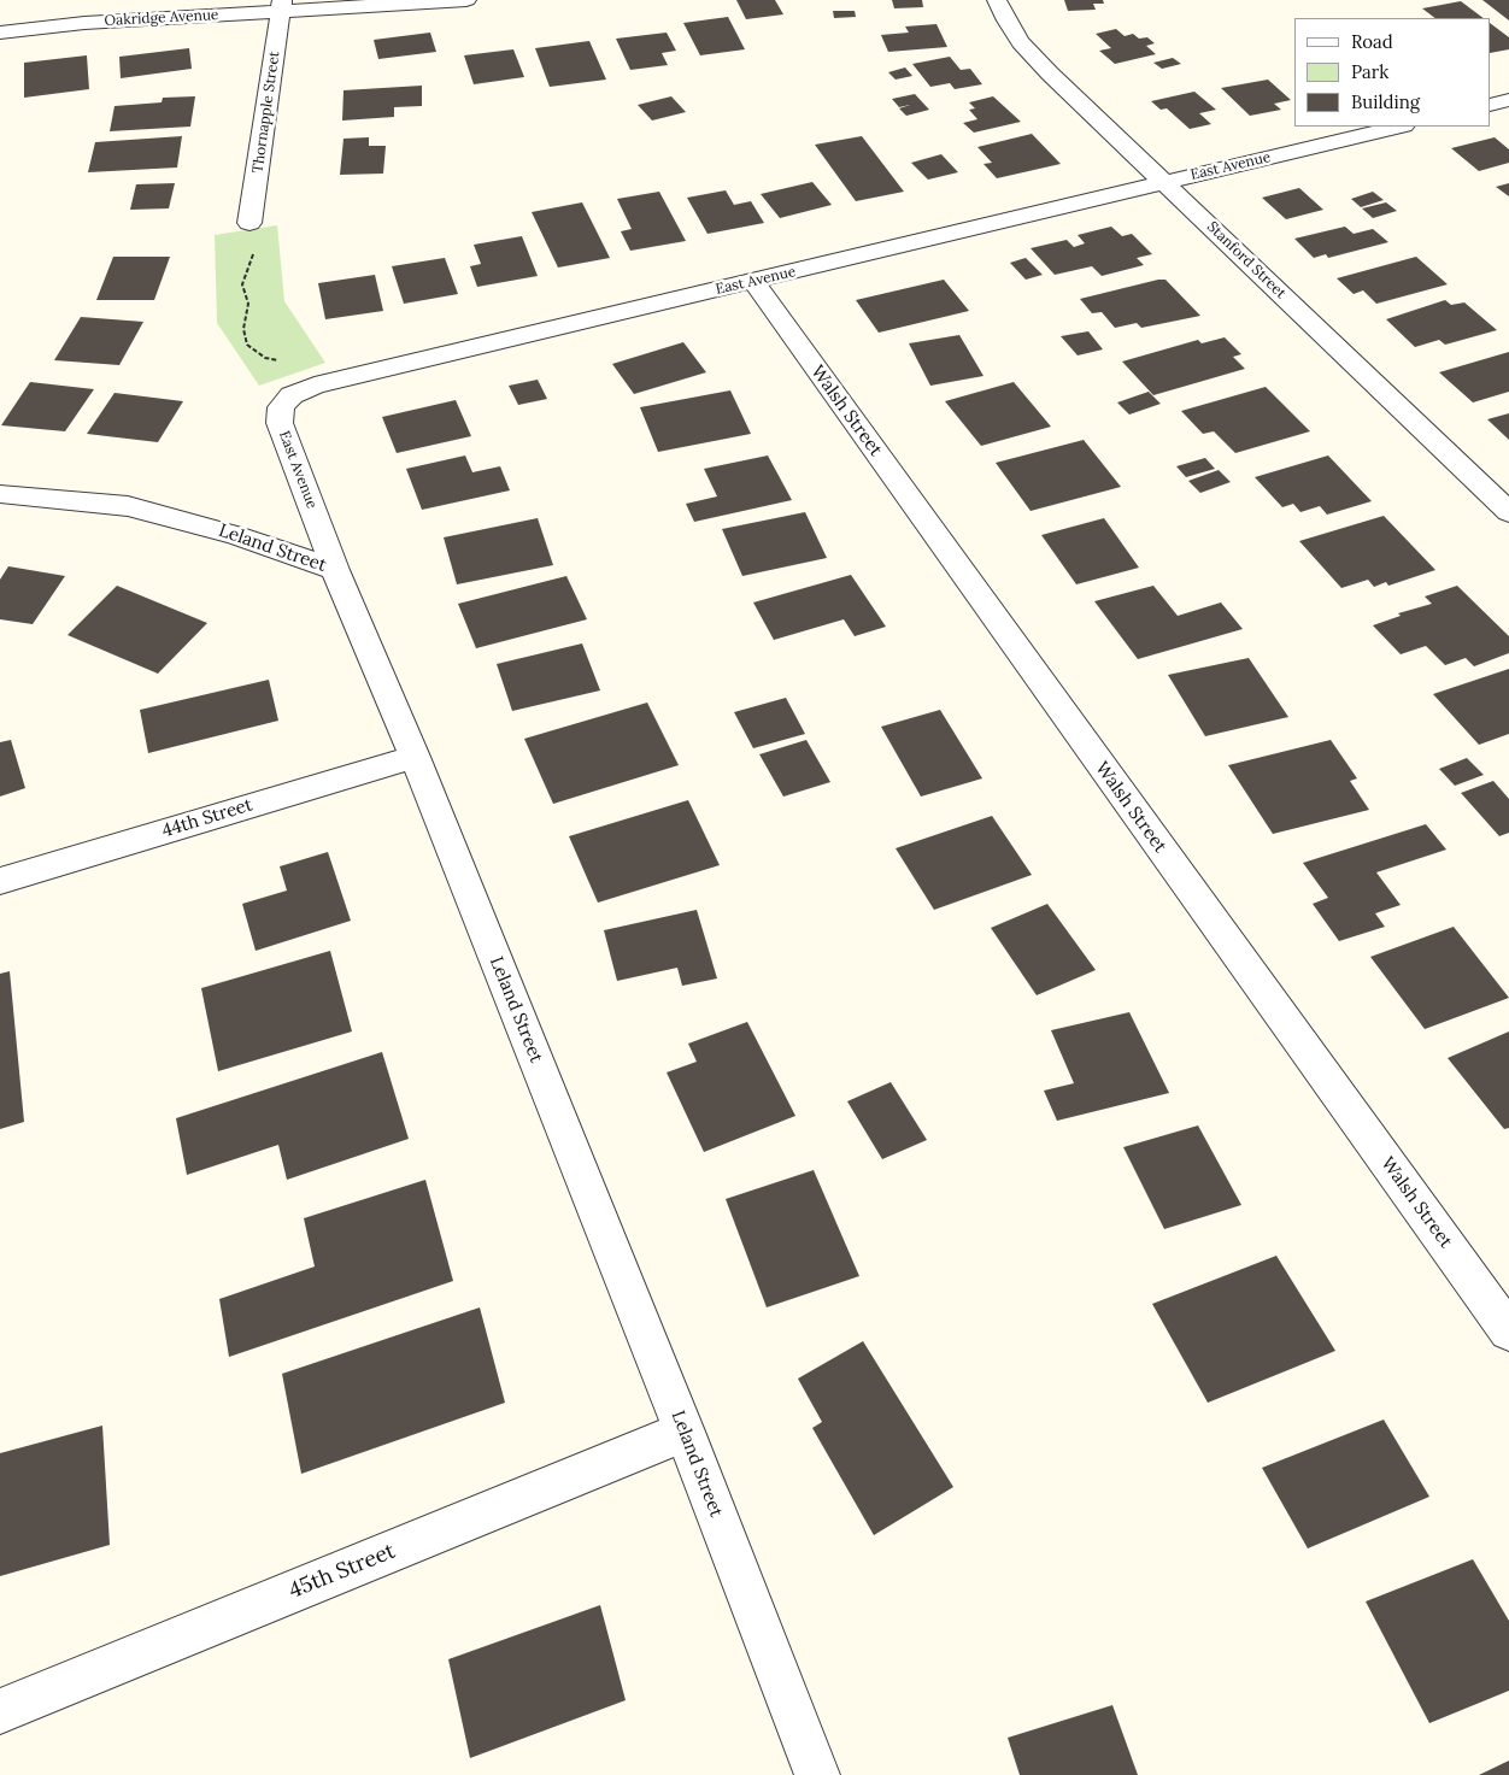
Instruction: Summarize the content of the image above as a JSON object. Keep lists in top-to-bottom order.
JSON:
{
  "streets": {
    "street": [
      "Oakridge Avenue",
      "Thornapple Street",
      "East Avenue",
      "Stanford Street",
      "Walsh Street",
      "Leland Street",
      "44th Street",
      "45th Street"
    ]
  },
  "crossings": [
    ["Oakridge Avenue", "Thornapple Street"],
    ["East Avenue", "Stanford Street"],
    ["East Avenue", "Walsh Street"],
    ["East Avenue", "Leland Street"],
    ["Leland Street", "44th Street"],
    ["Leland Street", "45th Street"]
  ],
  "legend": ["Road", "Park", "Building"]
}
